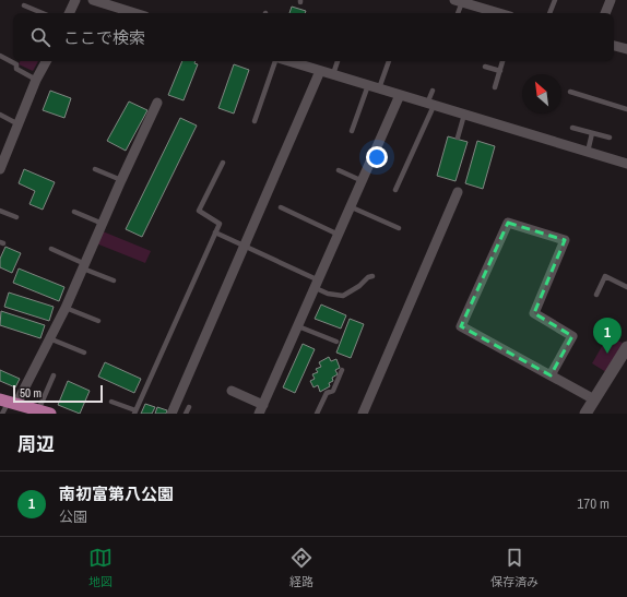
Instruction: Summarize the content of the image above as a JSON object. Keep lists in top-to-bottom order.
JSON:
{
  "scale_bar": "50 m",
  "north": "top left",
  "page": {
    "search": "ここで検索",
    "pins": "1",
    "scale": "50 m",
    "heading": "周辺",
    "list": [
      {
        "mark": "1",
        "name": "南初富第八公園",
        "note": "公園",
        "value": "170 m"
      }
    ],
    "nav": ["地図", "経路", "保存済み"]
  }
}
